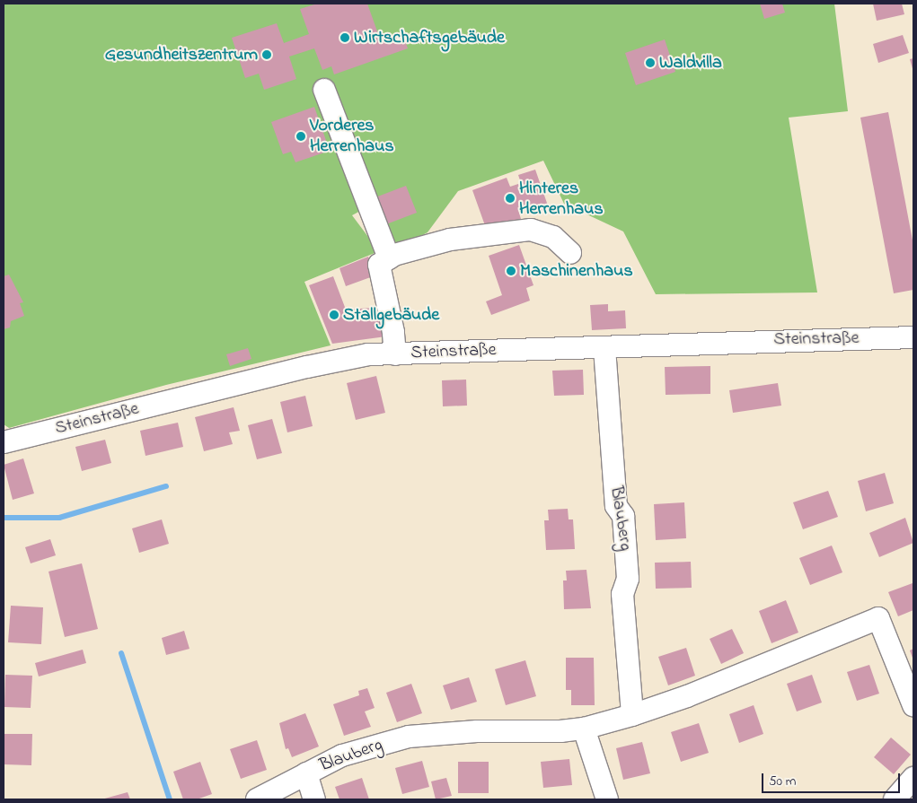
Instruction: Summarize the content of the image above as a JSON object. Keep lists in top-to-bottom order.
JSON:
{
  "streets": {
    "street": ["Steinstraße", "Blauberg"]
  },
  "crossings": [
    ["Steinstraße", "Blauberg"]
  ],
  "places": [
    "Wirtschaftsgebäude",
    "Gesundheitszentrum",
    "Waldvilla",
    "Vorderes Herrenhaus",
    "Hinteres Herrenhaus",
    "Maschinenhaus",
    "Stallgebäude"
  ],
  "scale_bar": "50 m"
}
